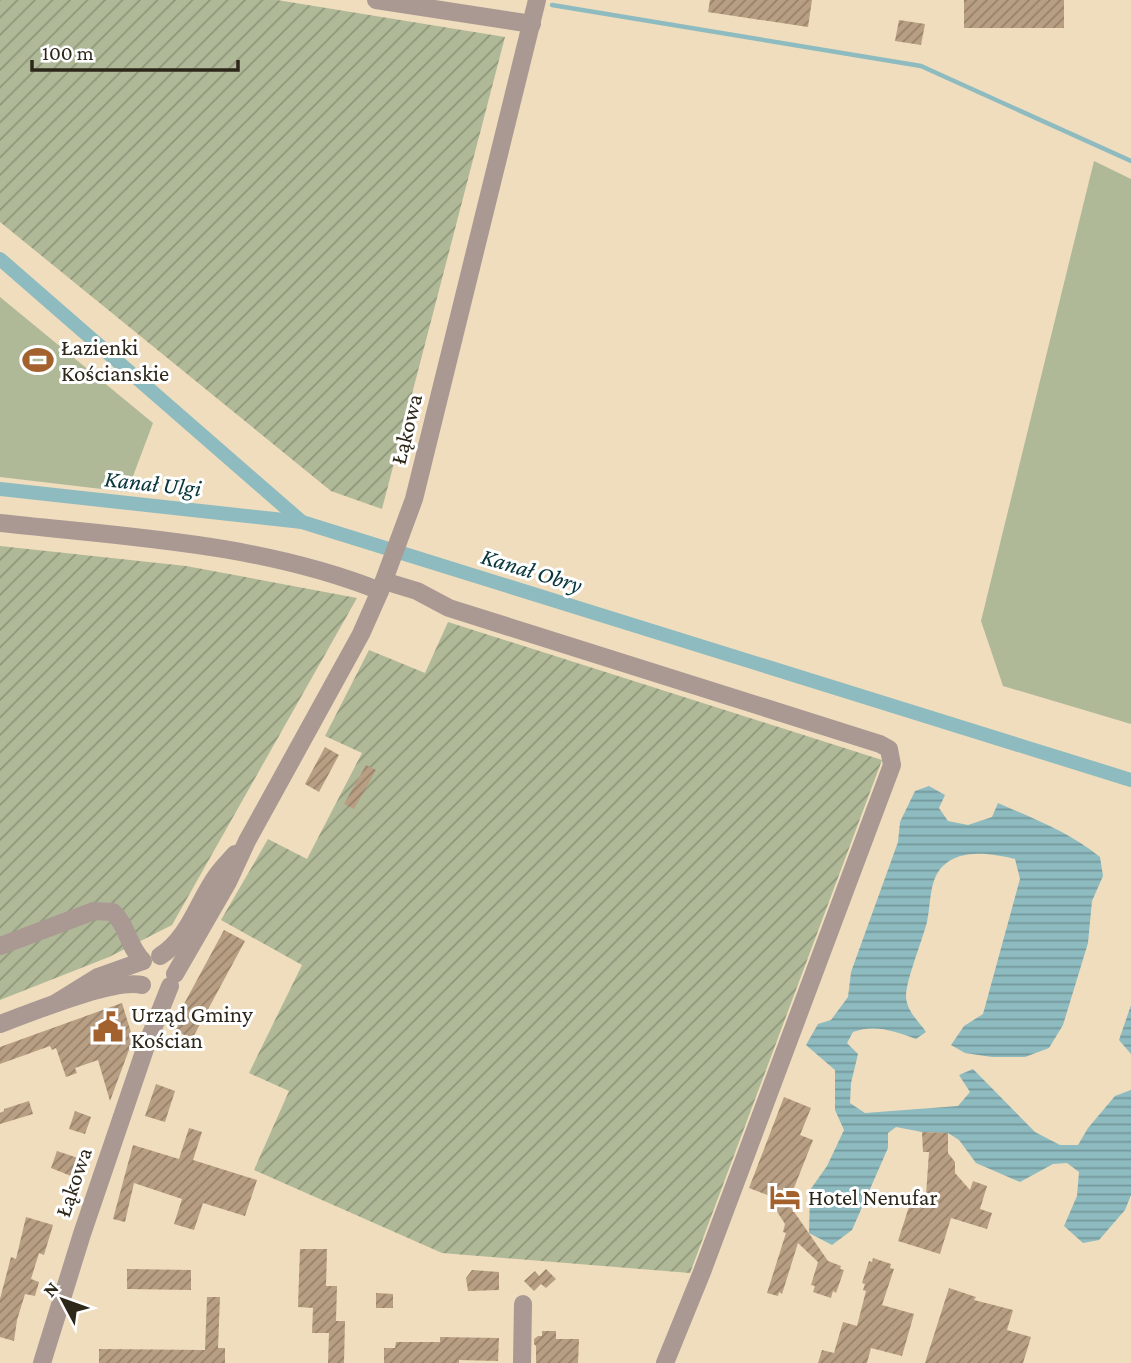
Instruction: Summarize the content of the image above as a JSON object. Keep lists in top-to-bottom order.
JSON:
{
  "streets": {
    "street": ["Łąkowa"]
  },
  "water": ["Kanał Ulgi", "Kanał Obry"],
  "places": {
    "sports": ["Łazienki Kościanskie"],
    "public building": ["Urząd Gminy Kościan"],
    "hotel": ["Hotel Nenufar"]
  },
  "scale_bar": "100 m",
  "north": "top left"
}
